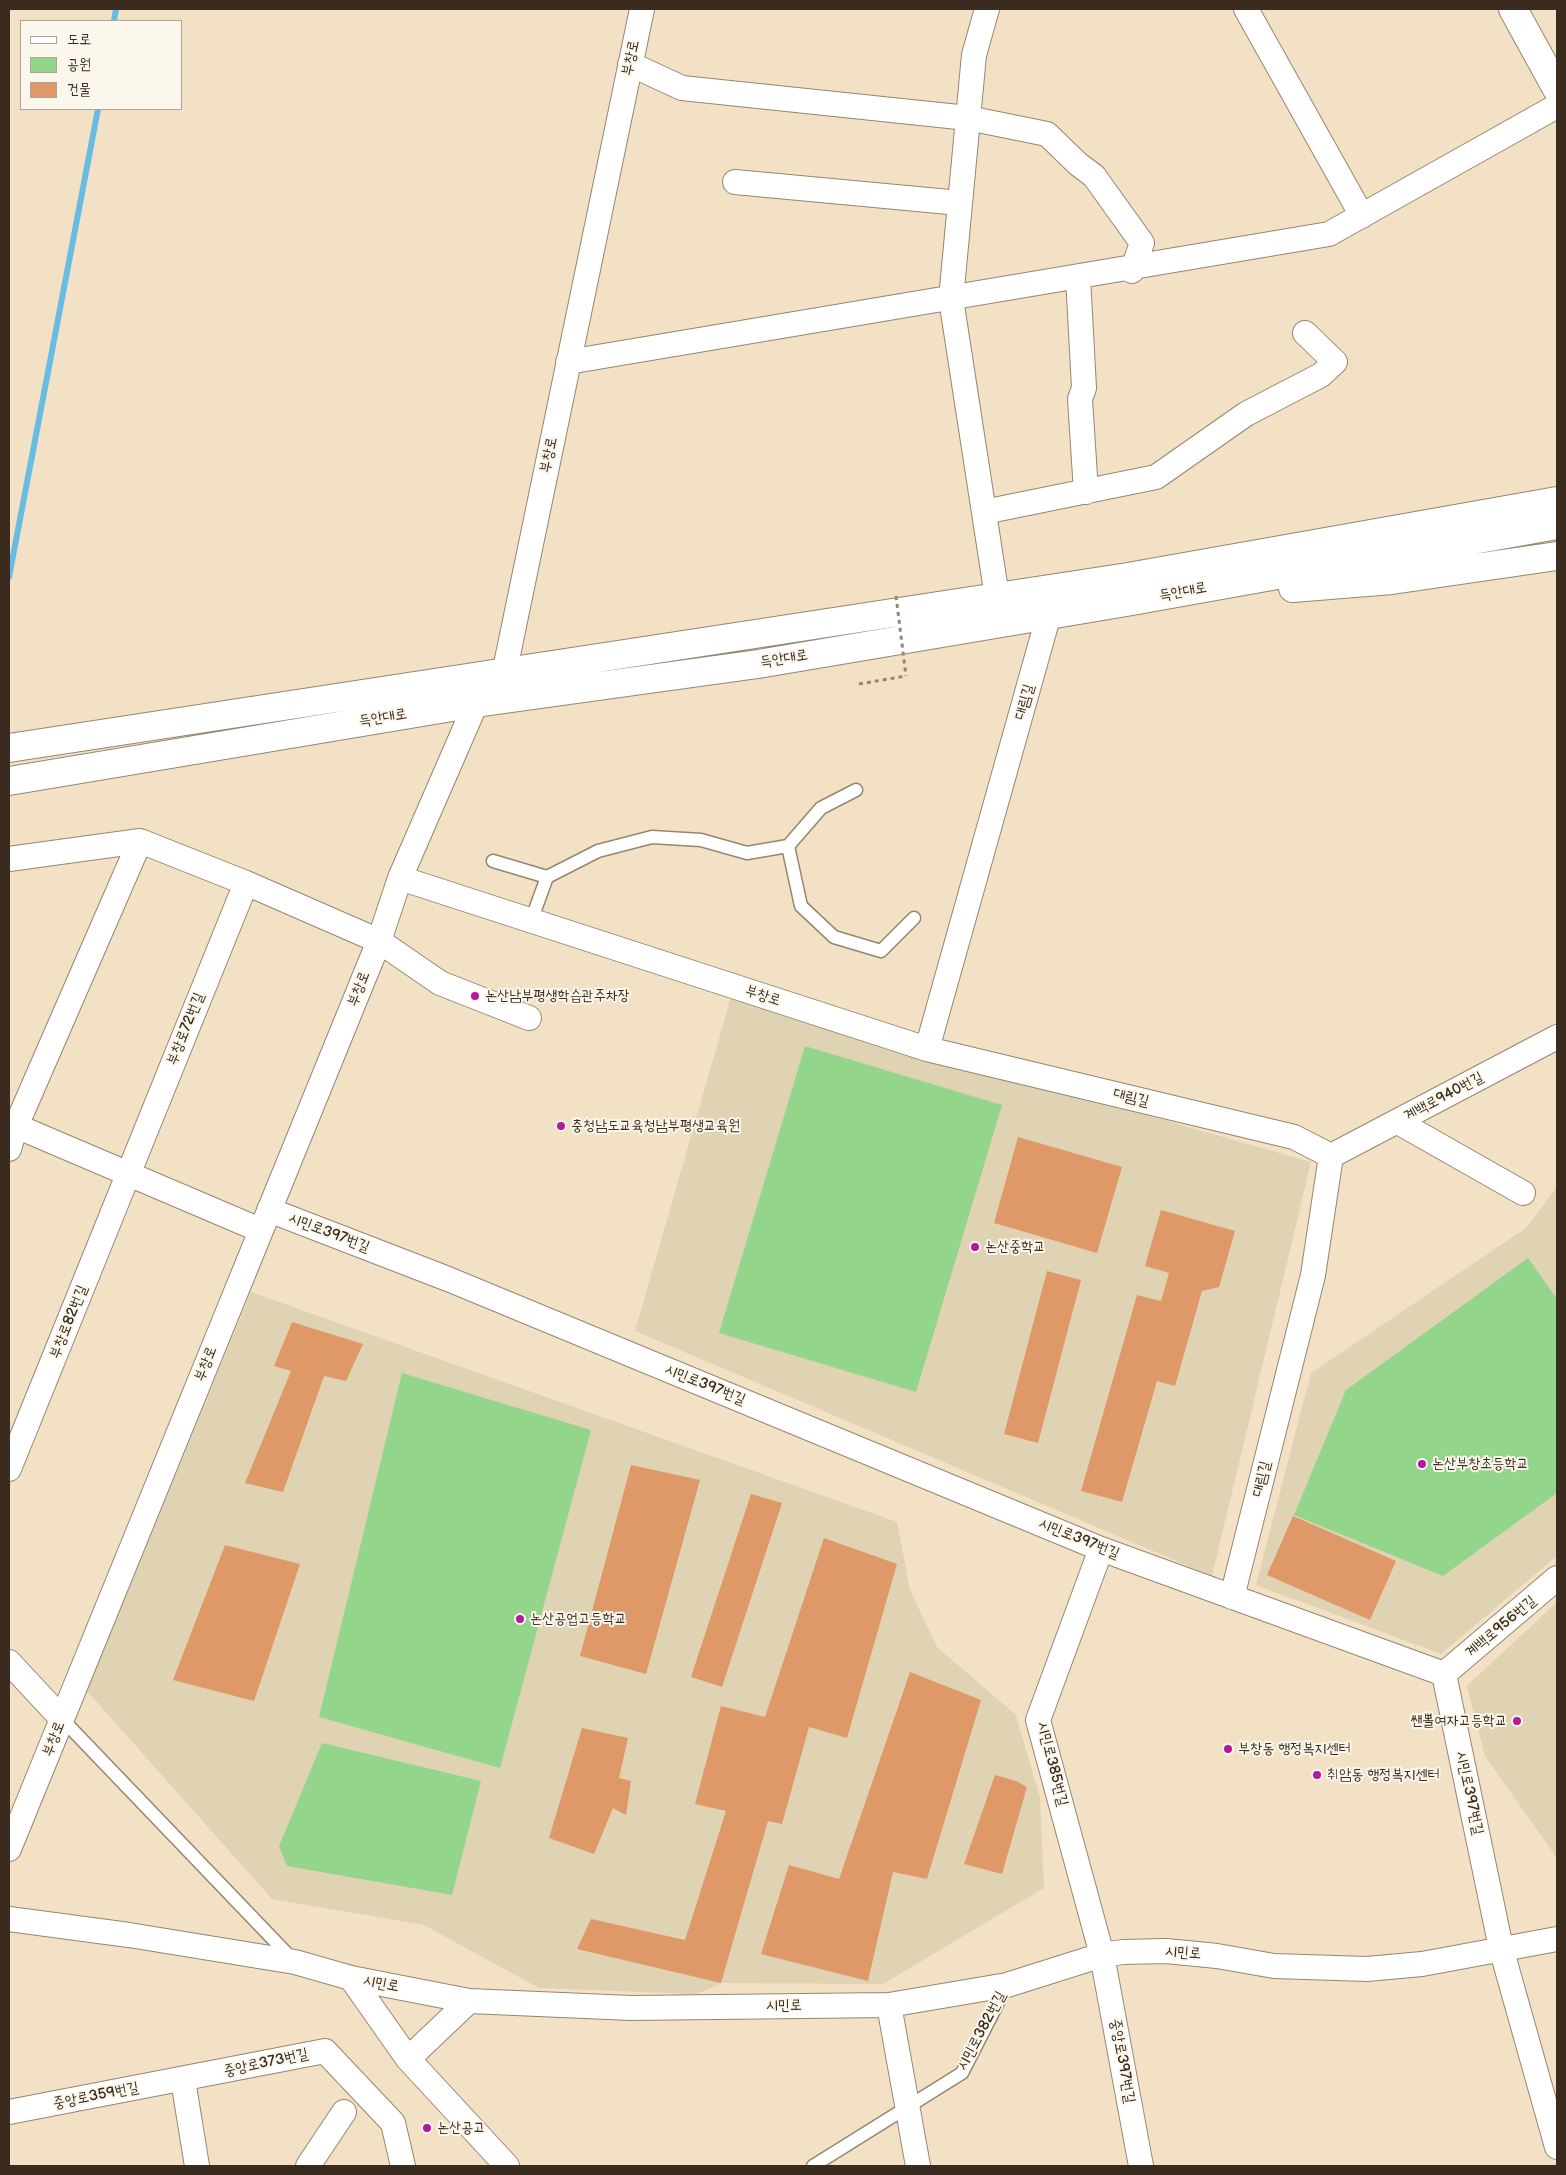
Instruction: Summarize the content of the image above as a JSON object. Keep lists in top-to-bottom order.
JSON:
{
  "streets": {
    "street": [
      "부창로",
      "득안대로",
      "대림길",
      "부창로72번길",
      "계백로940번길",
      "시민로397번길",
      "부창로82번길",
      "계백로956번길",
      "시민로385번길",
      "시민로",
      "중앙로397번길",
      "중앙로373번길",
      "중앙로359번길"
    ],
    "lane": ["시민로382번길"]
  },
  "crossings": [
    ["부창로", "득안대로"],
    ["부창로", "대림길"],
    ["부창로", "시민로397번길"],
    ["득안대로", "대림길"],
    ["대림길", "계백로940번길"],
    ["대림길", "시민로397번길"],
    ["부창로72번길", "부창로82번길"],
    ["시민로397번길", "계백로956번길"],
    ["시민로397번길", "시민로385번길"],
    ["시민로397번길", "시민로"],
    ["시민로385번길", "시민로"],
    ["시민로385번길", "중앙로397번길"],
    ["시민로", "시민로382번길"],
    ["시민로", "중앙로397번길"],
    ["중앙로373번길", "중앙로359번길"]
  ],
  "places": [
    "논산남부평생학습관주차장",
    "충청남도교육청남부평생교육원",
    "논산중학교",
    "논산부창초등학교",
    "논산공업고등학교",
    "쌘뽈여자고등학교",
    "부창동 행정복지센터",
    "취암동 행정복지센터",
    "논산공고"
  ],
  "legend": ["도로", "공원", "건물"]
}
